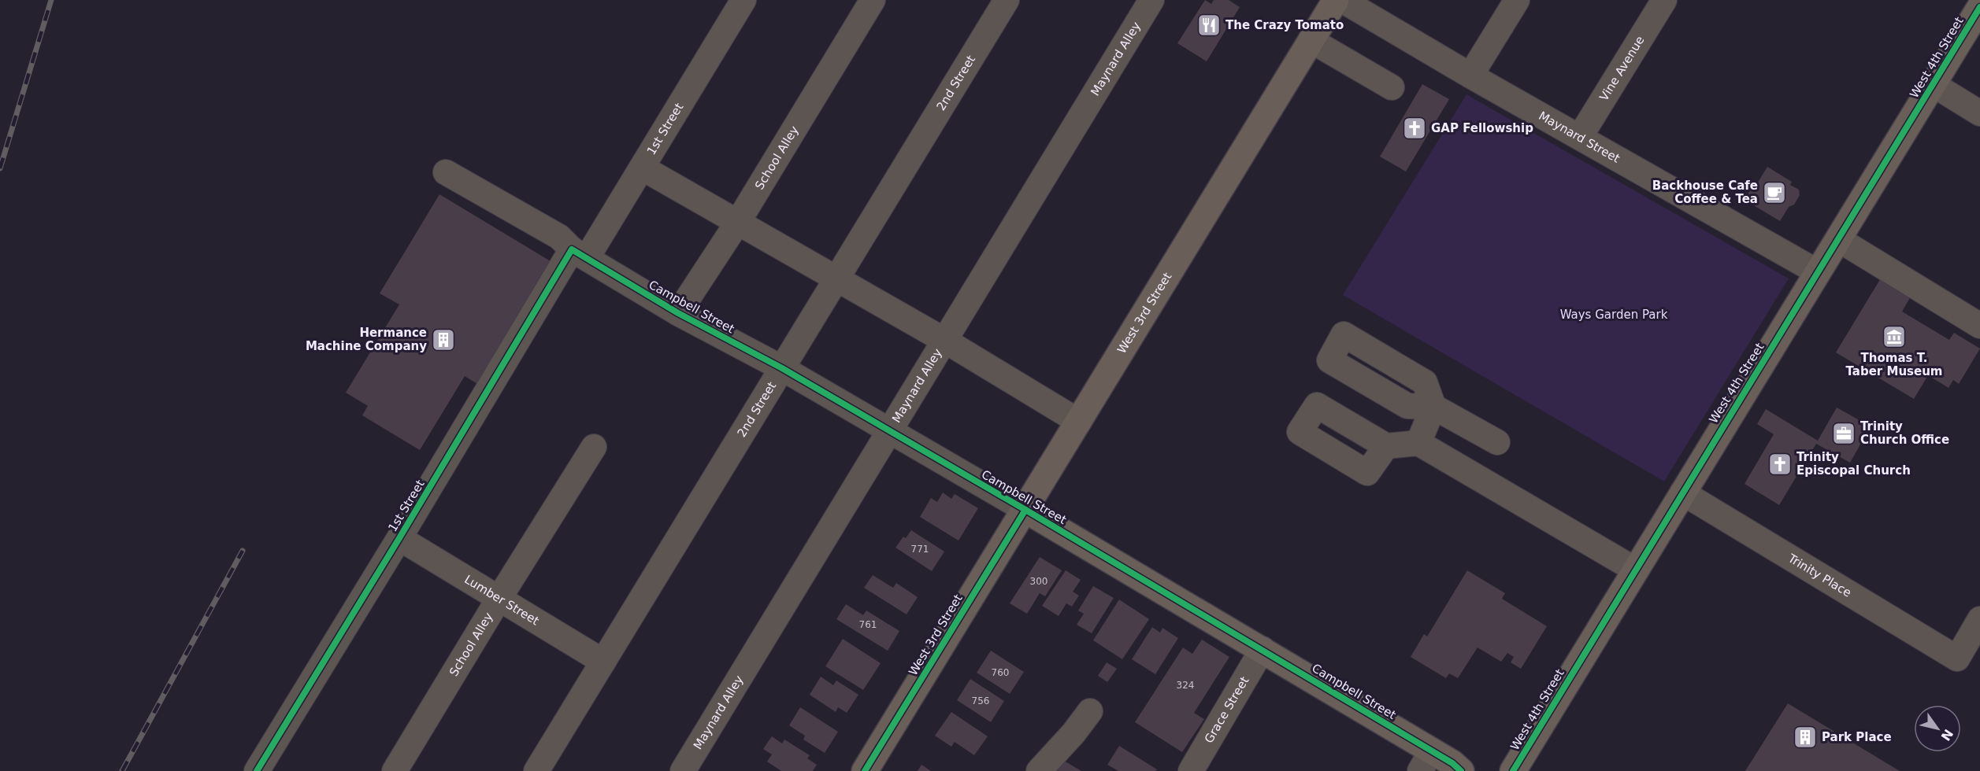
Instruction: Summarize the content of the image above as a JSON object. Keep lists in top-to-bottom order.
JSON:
{
  "streets": {
    "main road": ["West 4th Street", "Campbell Street", "West 3rd Street"],
    "street": [
      "Maynard Alley",
      "Vine Avenue",
      "2nd Street",
      "1st Street",
      "Maynard Street",
      "School Alley",
      "Trinity Place",
      "Lumber Street",
      "Grace Street"
    ]
  },
  "crossings": [
    ["West 4th Street", "Maynard Street"],
    ["West 4th Street", "Trinity Place"],
    ["Maynard Alley", "Campbell Street"],
    ["Vine Avenue", "Maynard Street"],
    ["2nd Street", "Campbell Street"],
    ["2nd Street", "Lumber Street"],
    ["1st Street", "Campbell Street"],
    ["1st Street", "Lumber Street"],
    ["School Alley", "Campbell Street"],
    ["School Alley", "Lumber Street"],
    ["Campbell Street", "West 3rd Street"],
    ["Campbell Street", "Grace Street"]
  ],
  "parks": ["Ways Garden Park"],
  "places": {
    "restaurant": ["The Crazy Tomato"],
    "church": ["GAP Fellowship", "Trinity Episcopal Church"],
    "cafe": ["Backhouse Cafe Coffee & Tea"],
    "museum": ["Thomas T. Taber Museum"],
    "building": ["Hermance Machine Company", "Park Place"],
    "office": ["Trinity Church Office"]
  },
  "house_numbers": [
    "771",
    "300",
    "761",
    "760",
    "324",
    "756"
  ],
  "north": "bottom right"
}
